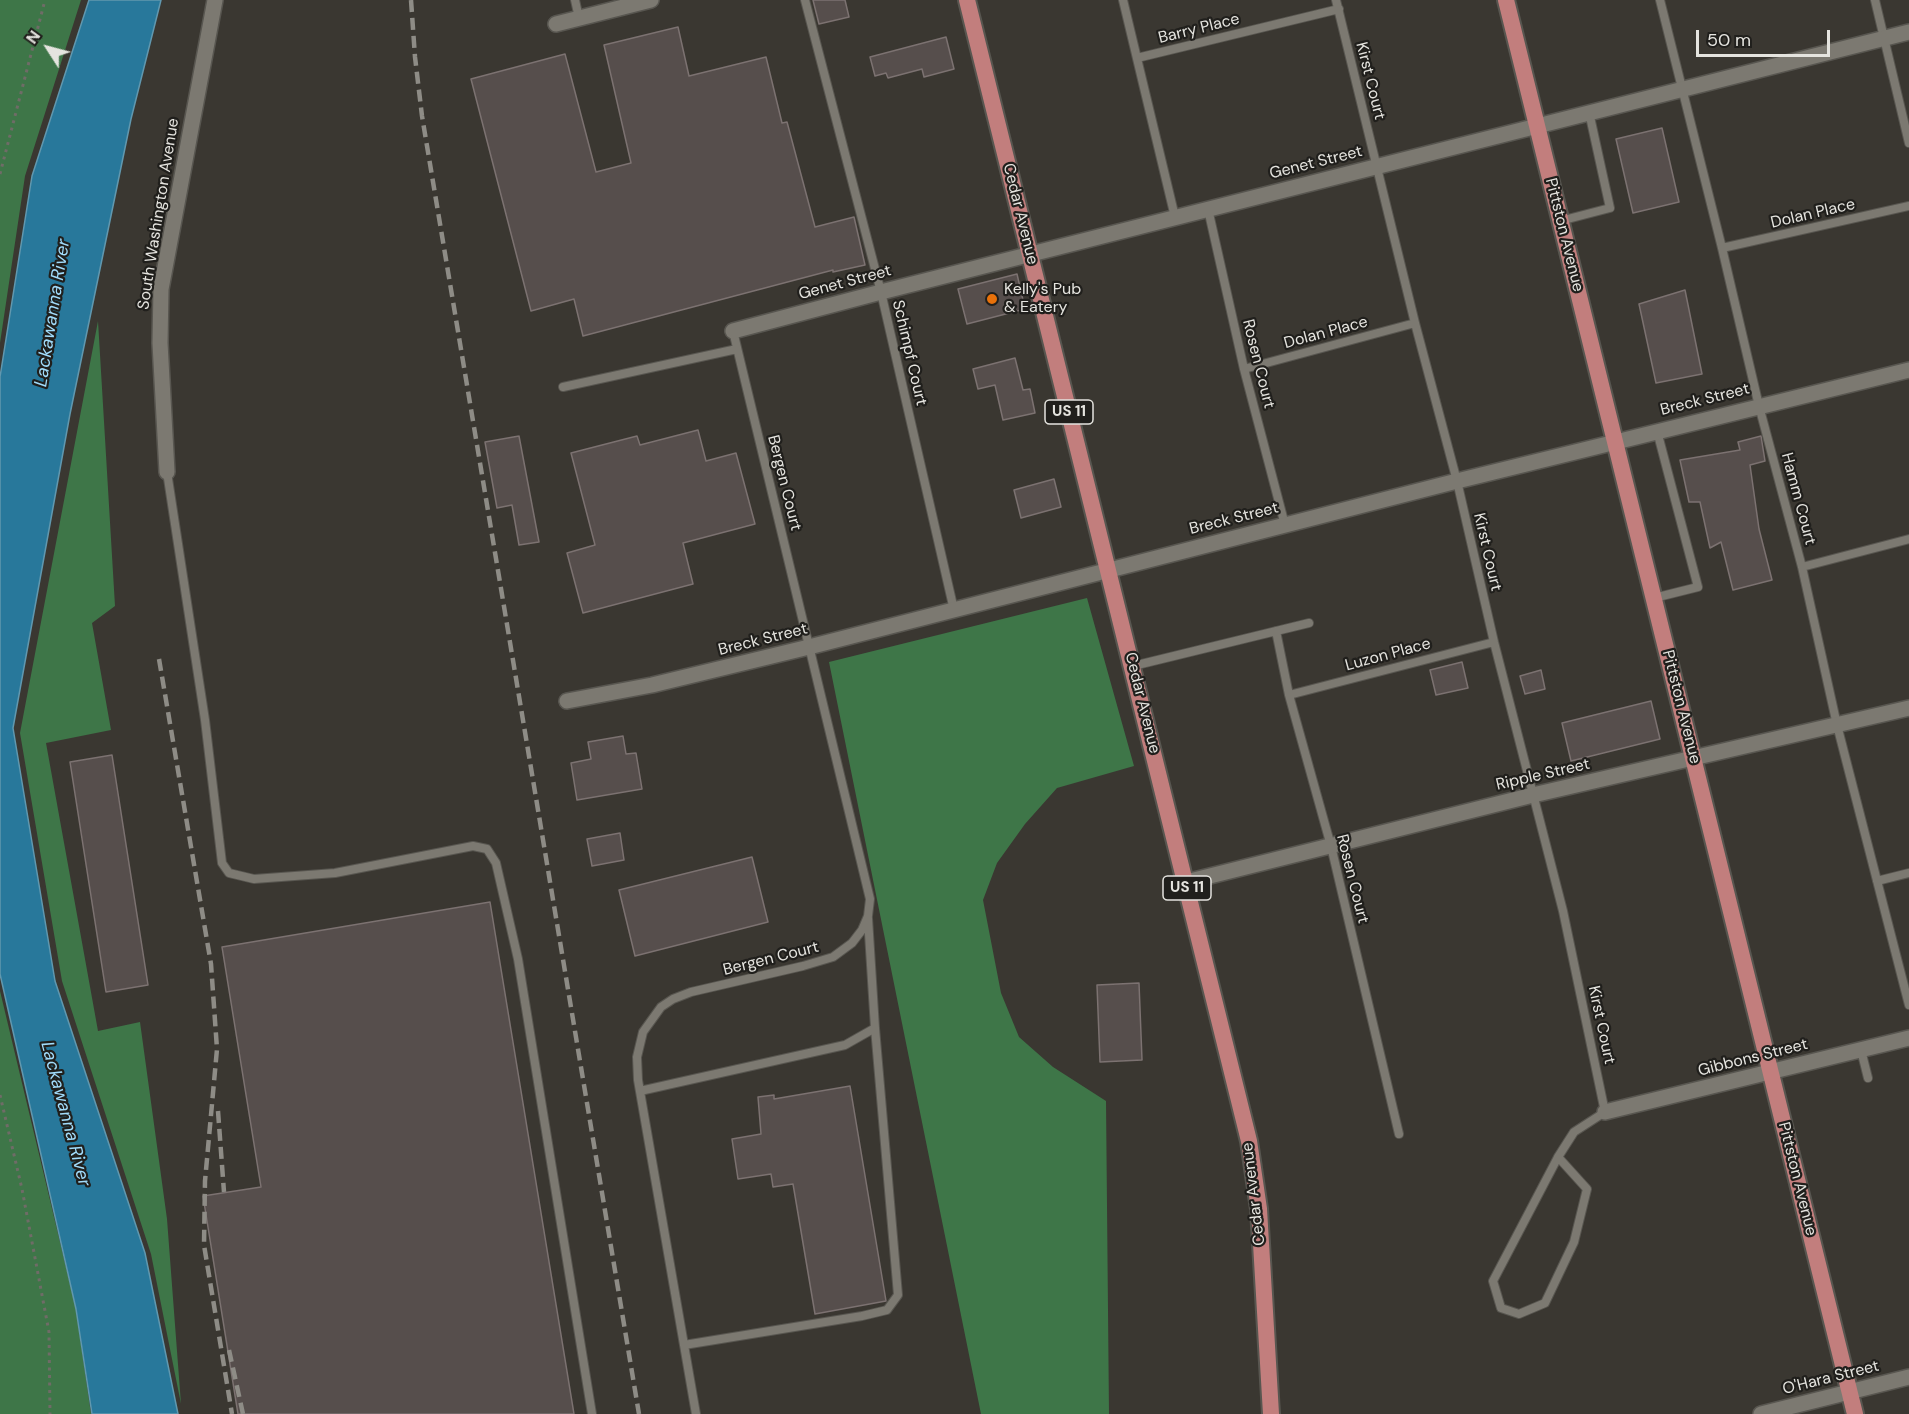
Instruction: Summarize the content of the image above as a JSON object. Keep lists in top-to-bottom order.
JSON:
{
  "streets": {
    "main road": ["Cedar Avenue", "Pittston Avenue", "US 11"],
    "street": [
      "Genet Street",
      "South Washington Avenue",
      "Breck Street",
      "Ripple Street",
      "Gibbons Street",
      "O'Hara Street"
    ],
    "lane": [
      "Barry Place",
      "Kirst Court",
      "Dolan Place",
      "Schimpf Court",
      "Rosen Court",
      "Bergen Court",
      "Hamm Court",
      "Luzon Place"
    ]
  },
  "crossings": [
    ["Barry Place", "Kirst Court"],
    ["Kirst Court", "Genet Street"],
    ["Kirst Court", "Dolan Place"],
    ["Kirst Court", "Breck Street"],
    ["Kirst Court", "Luzon Place"],
    ["Kirst Court", "Ripple Street"],
    ["Kirst Court", "Gibbons Street"],
    ["Genet Street", "Cedar Avenue"],
    ["Genet Street", "Pittston Avenue"],
    ["Genet Street", "Schimpf Court"],
    ["Genet Street", "Rosen Court"],
    ["Genet Street", "Bergen Court"],
    ["Genet Street", "Hamm Court"],
    ["Cedar Avenue", "Breck Street"],
    ["Cedar Avenue", "Ripple Street"],
    ["Dolan Place", "Rosen Court"],
    ["Dolan Place", "Hamm Court"],
    ["Pittston Avenue", "Breck Street"],
    ["Pittston Avenue", "Ripple Street"],
    ["Pittston Avenue", "Gibbons Street"],
    ["Pittston Avenue", "O'Hara Street"],
    ["Schimpf Court", "Breck Street"],
    ["Rosen Court", "Breck Street"],
    ["Rosen Court", "Luzon Place"],
    ["Rosen Court", "Ripple Street"],
    ["Breck Street", "Bergen Court"],
    ["Breck Street", "Hamm Court"],
    ["Hamm Court", "Ripple Street"]
  ],
  "water": ["Lackawanna River"],
  "places": ["Kelly's Pub & Eatery"],
  "scale_bar": "50 m",
  "north": "top left"
}
